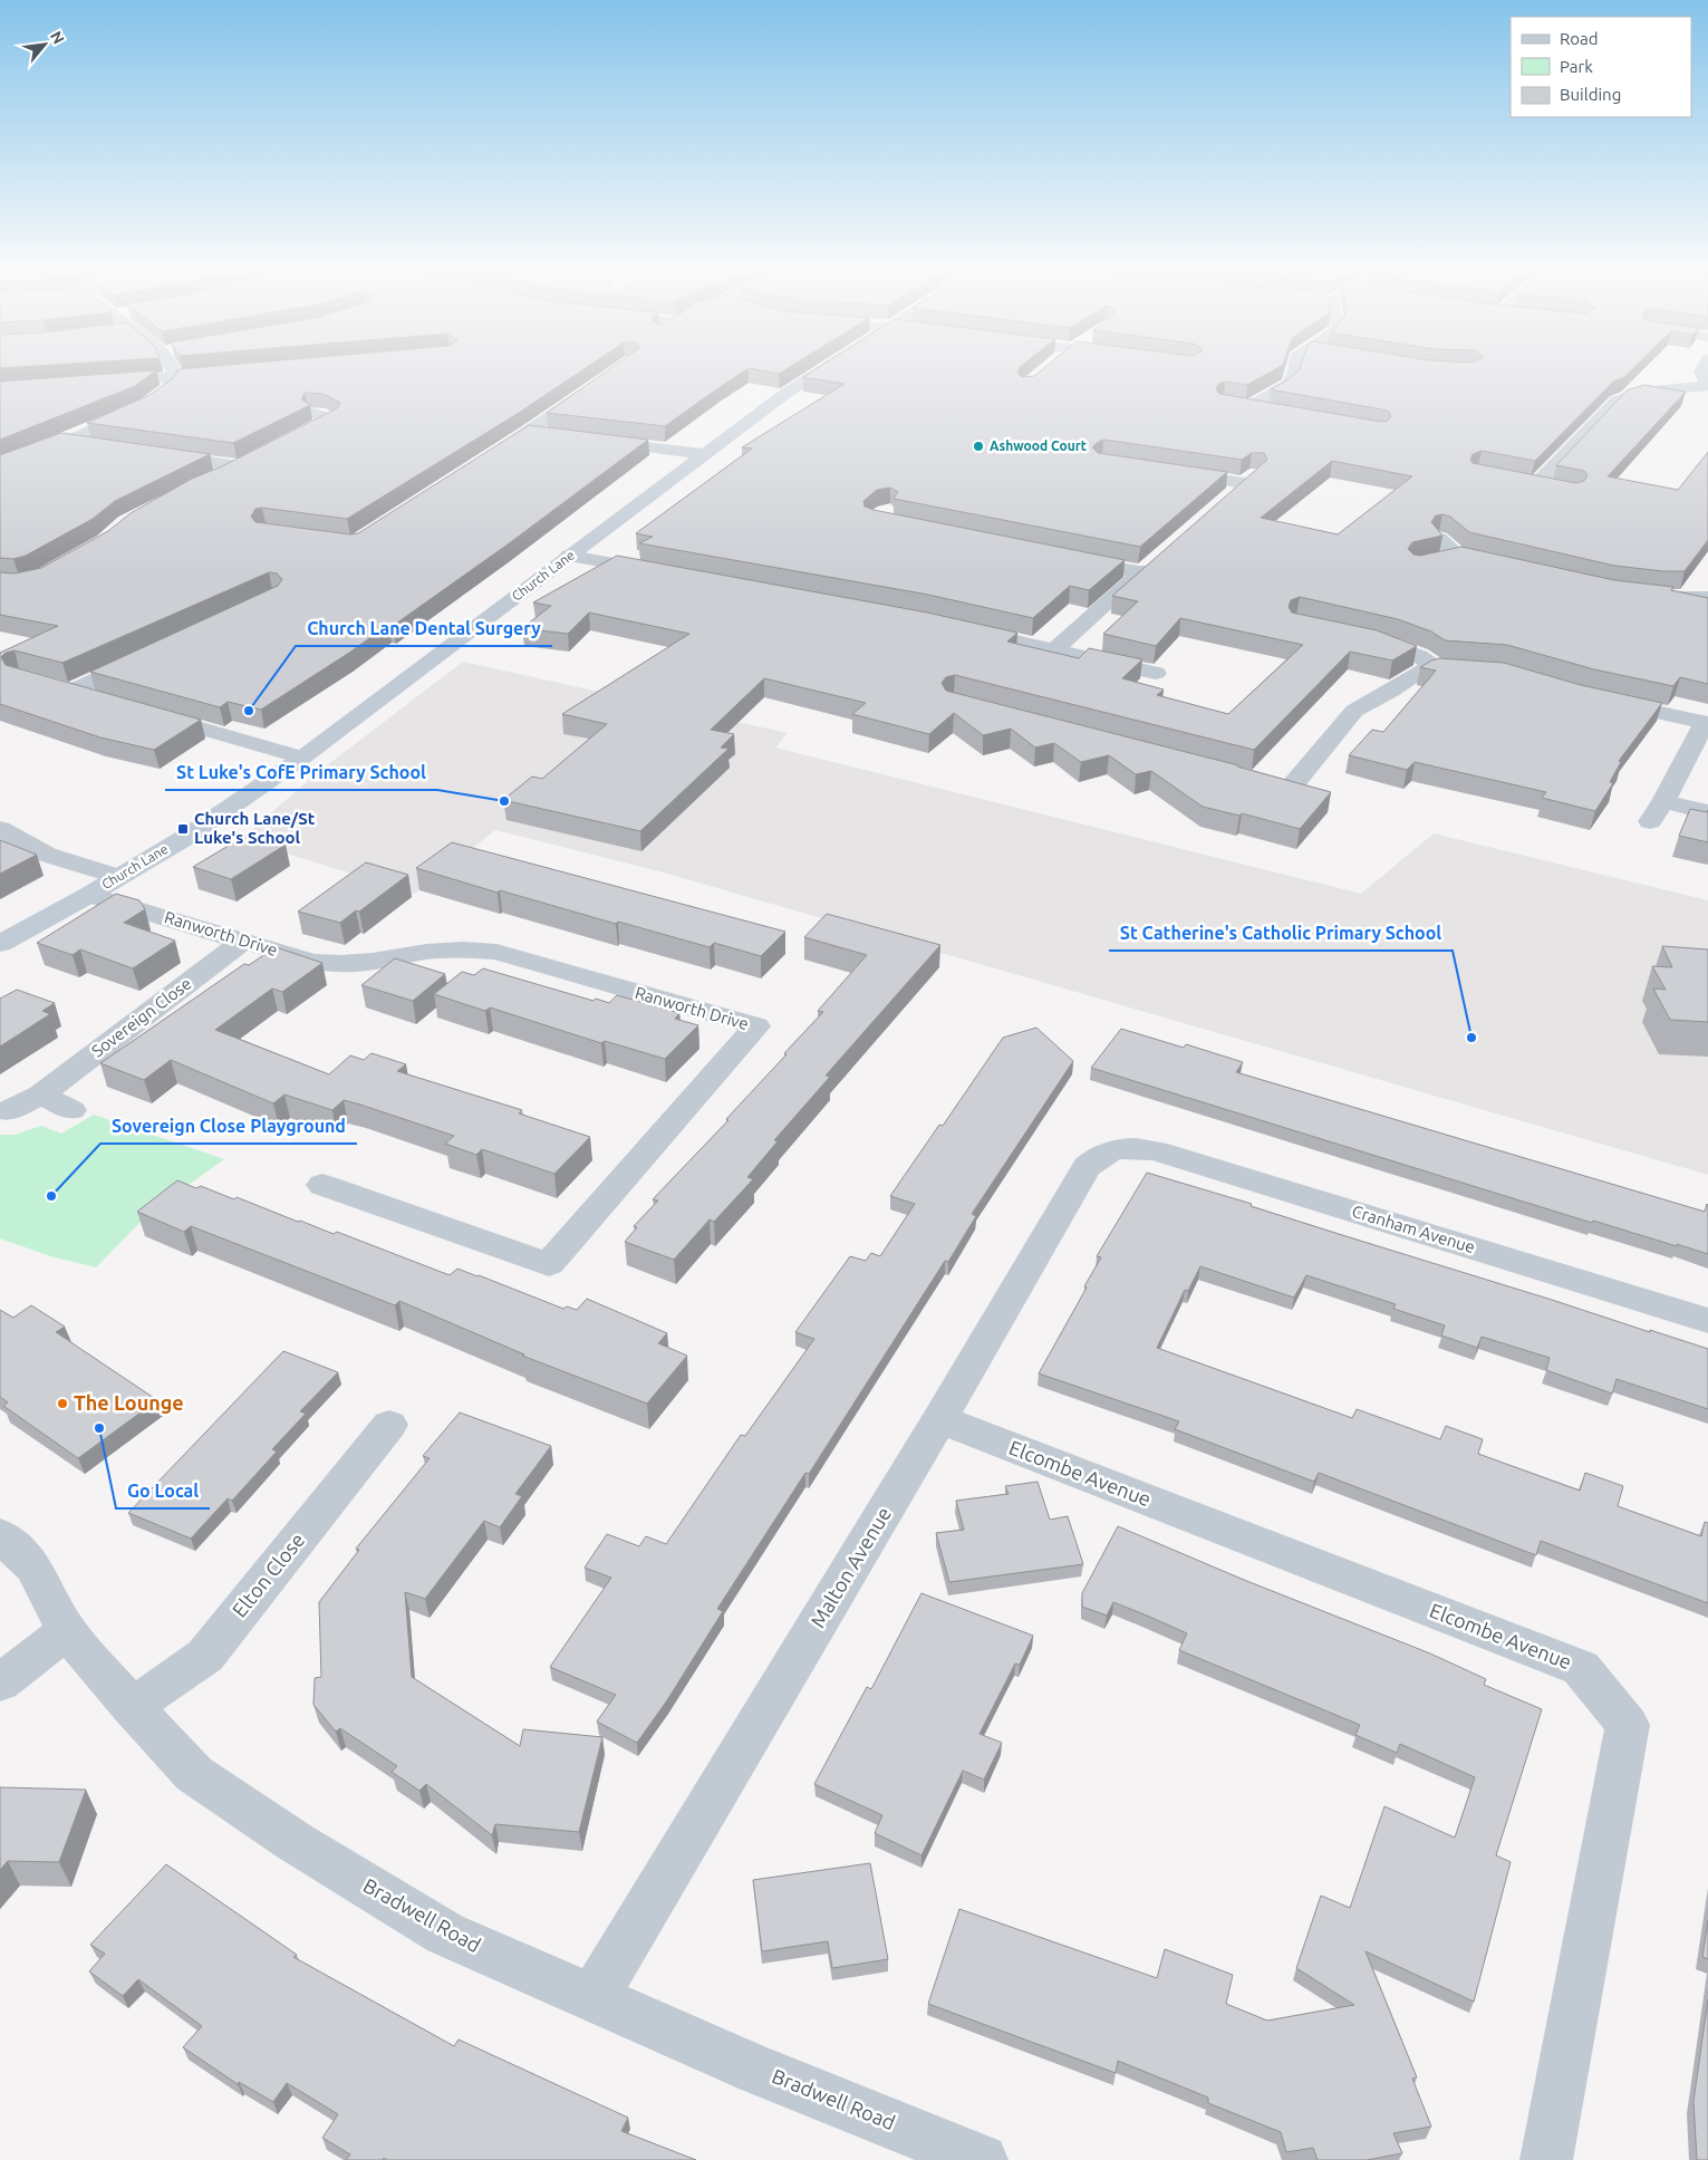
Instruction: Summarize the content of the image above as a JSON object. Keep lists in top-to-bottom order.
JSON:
{
  "streets": {
    "main road": ["Church Lane"],
    "street": [
      "Ranworth Drive",
      "Sovereign Close",
      "Cranham Avenue",
      "Elcombe Avenue",
      "Malton Avenue",
      "Elton Close",
      "Bradwell Road"
    ]
  },
  "crossings": [
    ["Church Lane", "Ranworth Drive"],
    ["Ranworth Drive", "Sovereign Close"],
    ["Cranham Avenue", "Malton Avenue"],
    ["Elcombe Avenue", "Malton Avenue"],
    ["Malton Avenue", "Bradwell Road"],
    ["Elton Close", "Bradwell Road"]
  ],
  "places": {
    "other": [
      "Ashwood Court",
      "Church Lane Dental Surgery",
      "St Luke's CofE Primary School",
      "St Catherine's Catholic Primary School",
      "Sovereign Close Playground",
      "The Lounge",
      "Go Local"
    ],
    "transit": ["Church Lane/St Luke's School"]
  },
  "legend": ["Road", "Park", "Building"],
  "north": "top right"
}
